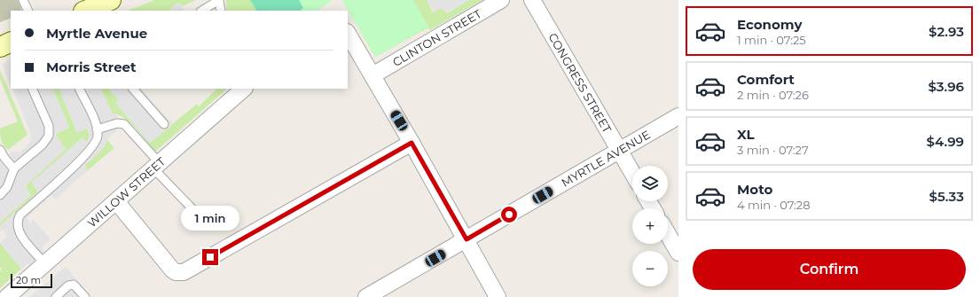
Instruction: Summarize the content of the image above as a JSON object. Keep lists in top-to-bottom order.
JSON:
{
  "streets": {
    "street": [
      "CLINTON STREET",
      "CONGRESS STREET",
      "MYRTLE AVENUE",
      "WILLOW STREET"
    ]
  },
  "crossings": [
    ["CONGRESS STREET", "MYRTLE AVENUE"]
  ],
  "scale_bar": "20 m",
  "page": {
    "list": [
      {
        "name": "Economy",
        "note": "1 min · 07:25",
        "value": "$2.93"
      },
      {
        "name": "Comfort",
        "note": "2 min · 07:26",
        "value": "$3.96"
      },
      {
        "name": "XL",
        "note": "3 min · 07:27",
        "value": "$4.99"
      },
      {
        "name": "Moto",
        "note": "4 min · 07:28",
        "value": "$5.33"
      }
    ],
    "banner": ["Myrtle Avenue", "Morris Street"],
    "map_buttons": ["+", "−"],
    "bubble": "1 min",
    "buttons": "Confirm",
    "scale": "20 m"
  }
}
